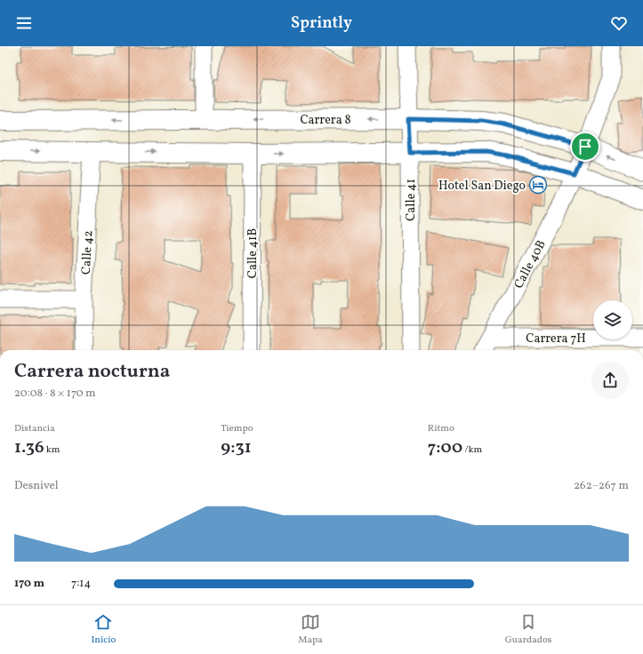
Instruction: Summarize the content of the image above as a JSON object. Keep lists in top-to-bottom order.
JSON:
{
  "streets": {
    "street": [
      "Carrera 8",
      "Calle 41",
      "Calle 42",
      "Calle 41B",
      "Calle 40B",
      "Carrera 7H"
    ]
  },
  "crossings": [
    ["Carrera 8", "Calle 41"],
    ["Carrera 8", "Calle 40B"],
    ["Calle 40B", "Carrera 7H"]
  ],
  "places": {
    "hotel": ["Hotel San Diego"]
  },
  "page": {
    "header": "Sprintly",
    "heading": ["Carrera nocturna", "20:08 · 8 × 170 m"],
    "stats": [
      ["Distancia", "1.36 km"],
      ["Tiempo", "9:31"],
      ["Ritmo", "7:00 /km"]
    ],
    "chart": ["Desnivel", "262–267 m"],
    "list": [
      {
        "name": "170 m",
        "note": "7:14"
      }
    ],
    "tabs": ["Inicio", "Mapa", "Guardados"]
  }
}
